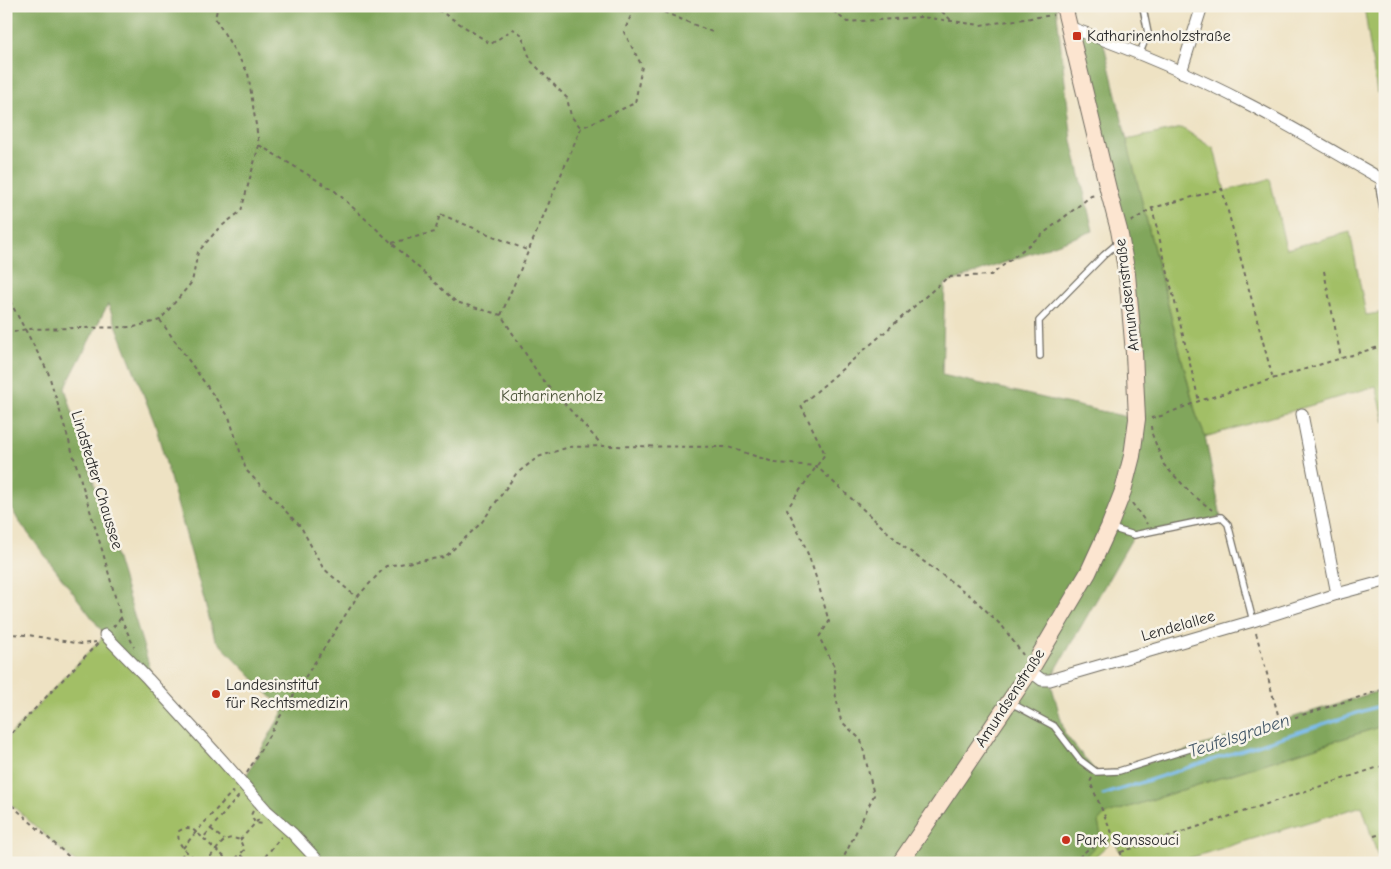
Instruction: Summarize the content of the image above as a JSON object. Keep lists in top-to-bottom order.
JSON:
{
  "streets": {
    "street": ["Amundsenstraße", "Lendelallee"],
    "path": ["Lindstedter Chaussee"]
  },
  "crossings": [
    ["Amundsenstraße", "Lendelallee"]
  ],
  "water": ["Teufelsgraben"],
  "parks": ["Katharinenholz"],
  "places": {
    "transit": ["Katharinenholzstraße"],
    "other": ["Landesinstitut für Rechtsmedizin", "Park Sanssouci"]
  }
}
